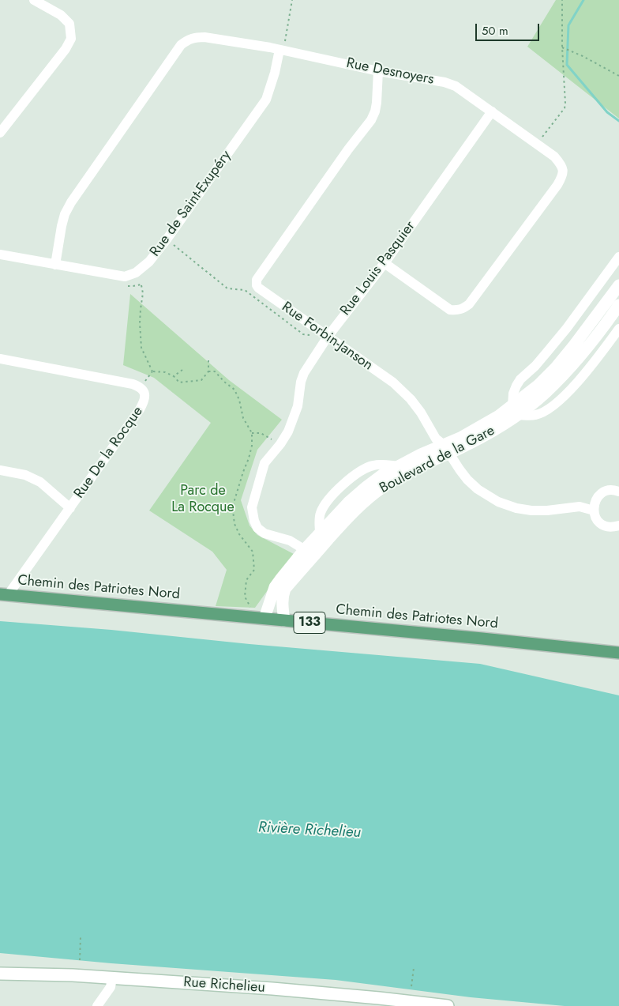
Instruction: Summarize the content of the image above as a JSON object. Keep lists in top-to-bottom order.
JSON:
{
  "streets": {
    "main road": ["Chemin des Patriotes Nord", "133"],
    "street": [
      "Rue Desnoyers",
      "Rue de Saint-Exupéry",
      "Rue Louis Pasquier",
      "Rue Forbin-Janson",
      "Rue De la Rocque",
      "Boulevard de la Gare",
      "Rue Richelieu"
    ]
  },
  "crossings": [
    ["Rue Desnoyers", "Rue de Saint-Exupéry"],
    ["Rue Desnoyers", "Rue Louis Pasquier"],
    ["Rue Desnoyers", "Rue Forbin-Janson"],
    ["Rue Louis Pasquier", "Rue Forbin-Janson"],
    ["Rue Louis Pasquier", "Boulevard de la Gare"],
    ["Rue Forbin-Janson", "Boulevard de la Gare"],
    ["Rue De la Rocque", "Chemin des Patriotes Nord"],
    ["Boulevard de la Gare", "Chemin des Patriotes Nord"]
  ],
  "water": ["Rivière Richelieu"],
  "parks": ["Parc de La Rocque"],
  "scale_bar": "50 m"
}
